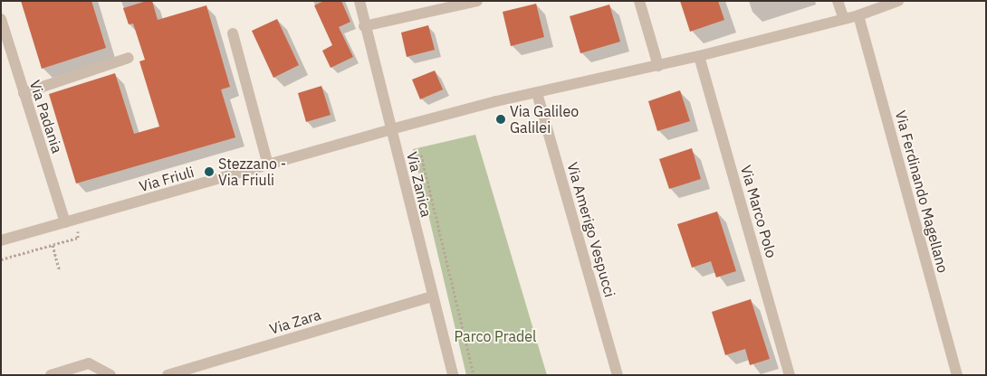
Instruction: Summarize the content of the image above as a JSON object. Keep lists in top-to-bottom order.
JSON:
{
  "streets": {
    "street": [
      "Via Padania",
      "Via Friuli",
      "Via Zanica",
      "Via Ferdinando Magellano",
      "Via Marco Polo",
      "Via Amerigo Vespucci",
      "Via Zara"
    ]
  },
  "crossings": [
    ["Via Padania", "Via Friuli"],
    ["Via Friuli", "Via Zanica"],
    ["Via Zanica", "Via Zara"]
  ],
  "parks": ["Parco Pradel"],
  "places": ["Via Galileo Galilei", "Stezzano - Via Friuli"]
}
